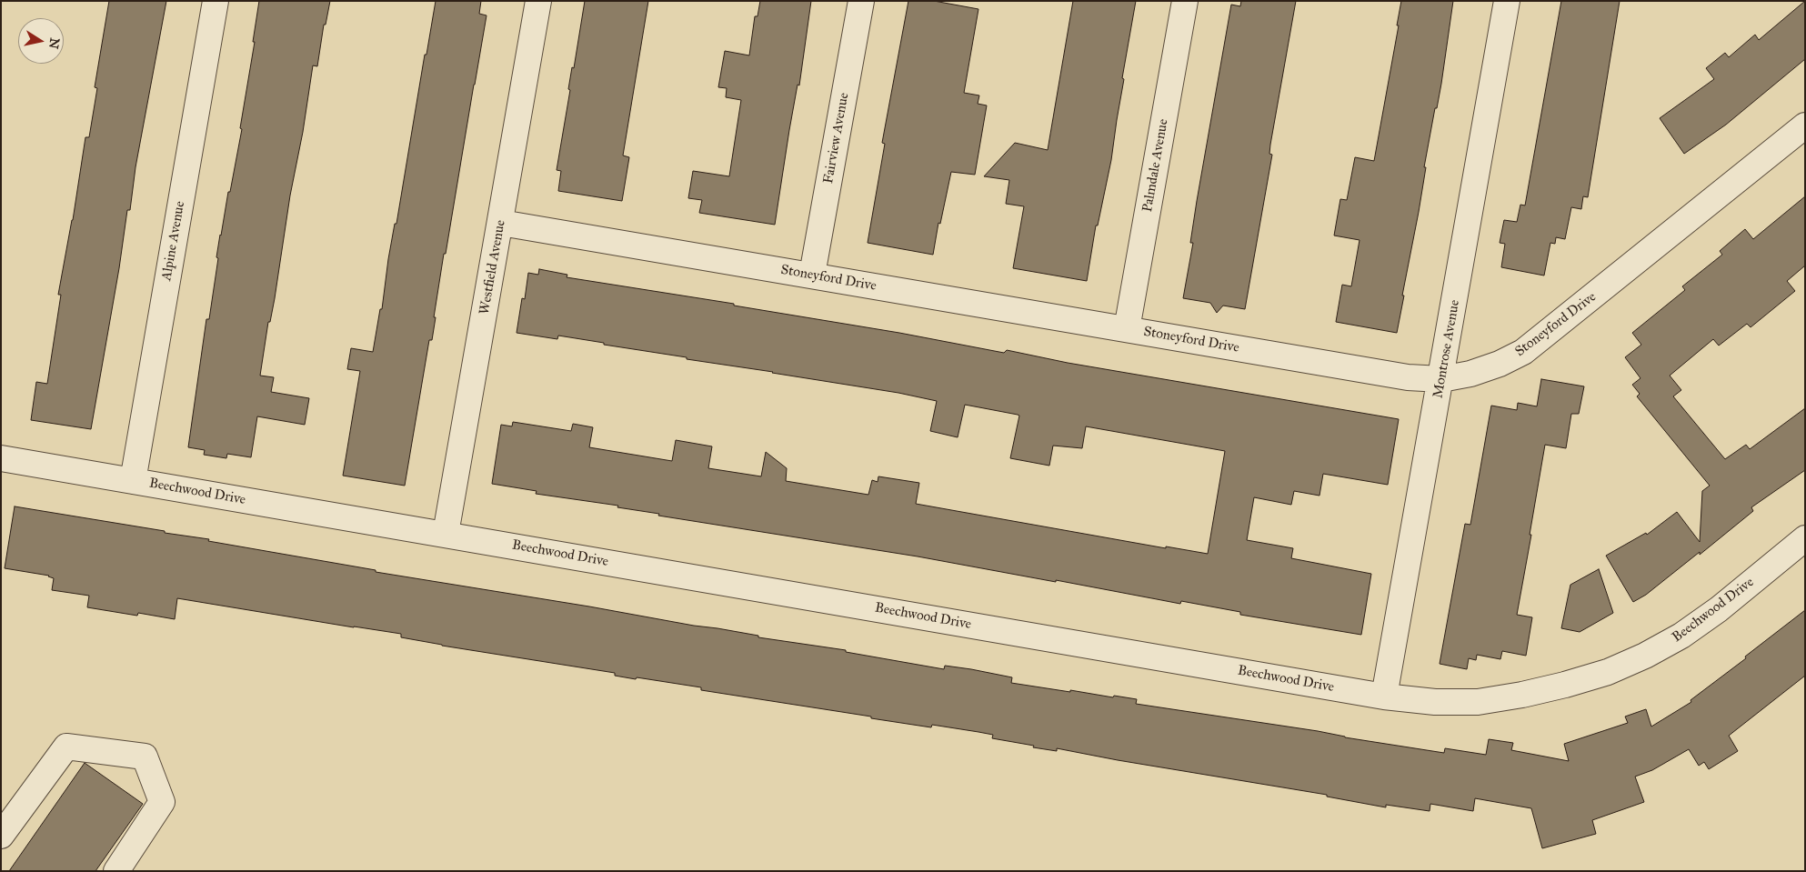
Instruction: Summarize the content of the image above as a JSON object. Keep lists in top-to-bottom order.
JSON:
{
  "streets": {
    "street": [
      "Fairview Avenue",
      "Palmdale Avenue",
      "Alpine Avenue",
      "Westfield Avenue",
      "Stoneyford Drive",
      "Montrose Avenue",
      "Beechwood Drive"
    ]
  },
  "crossings": [
    ["Fairview Avenue", "Stoneyford Drive"],
    ["Palmdale Avenue", "Stoneyford Drive"],
    ["Alpine Avenue", "Beechwood Drive"],
    ["Westfield Avenue", "Stoneyford Drive"],
    ["Westfield Avenue", "Beechwood Drive"],
    ["Stoneyford Drive", "Montrose Avenue"],
    ["Montrose Avenue", "Beechwood Drive"]
  ],
  "north": "right"
}
